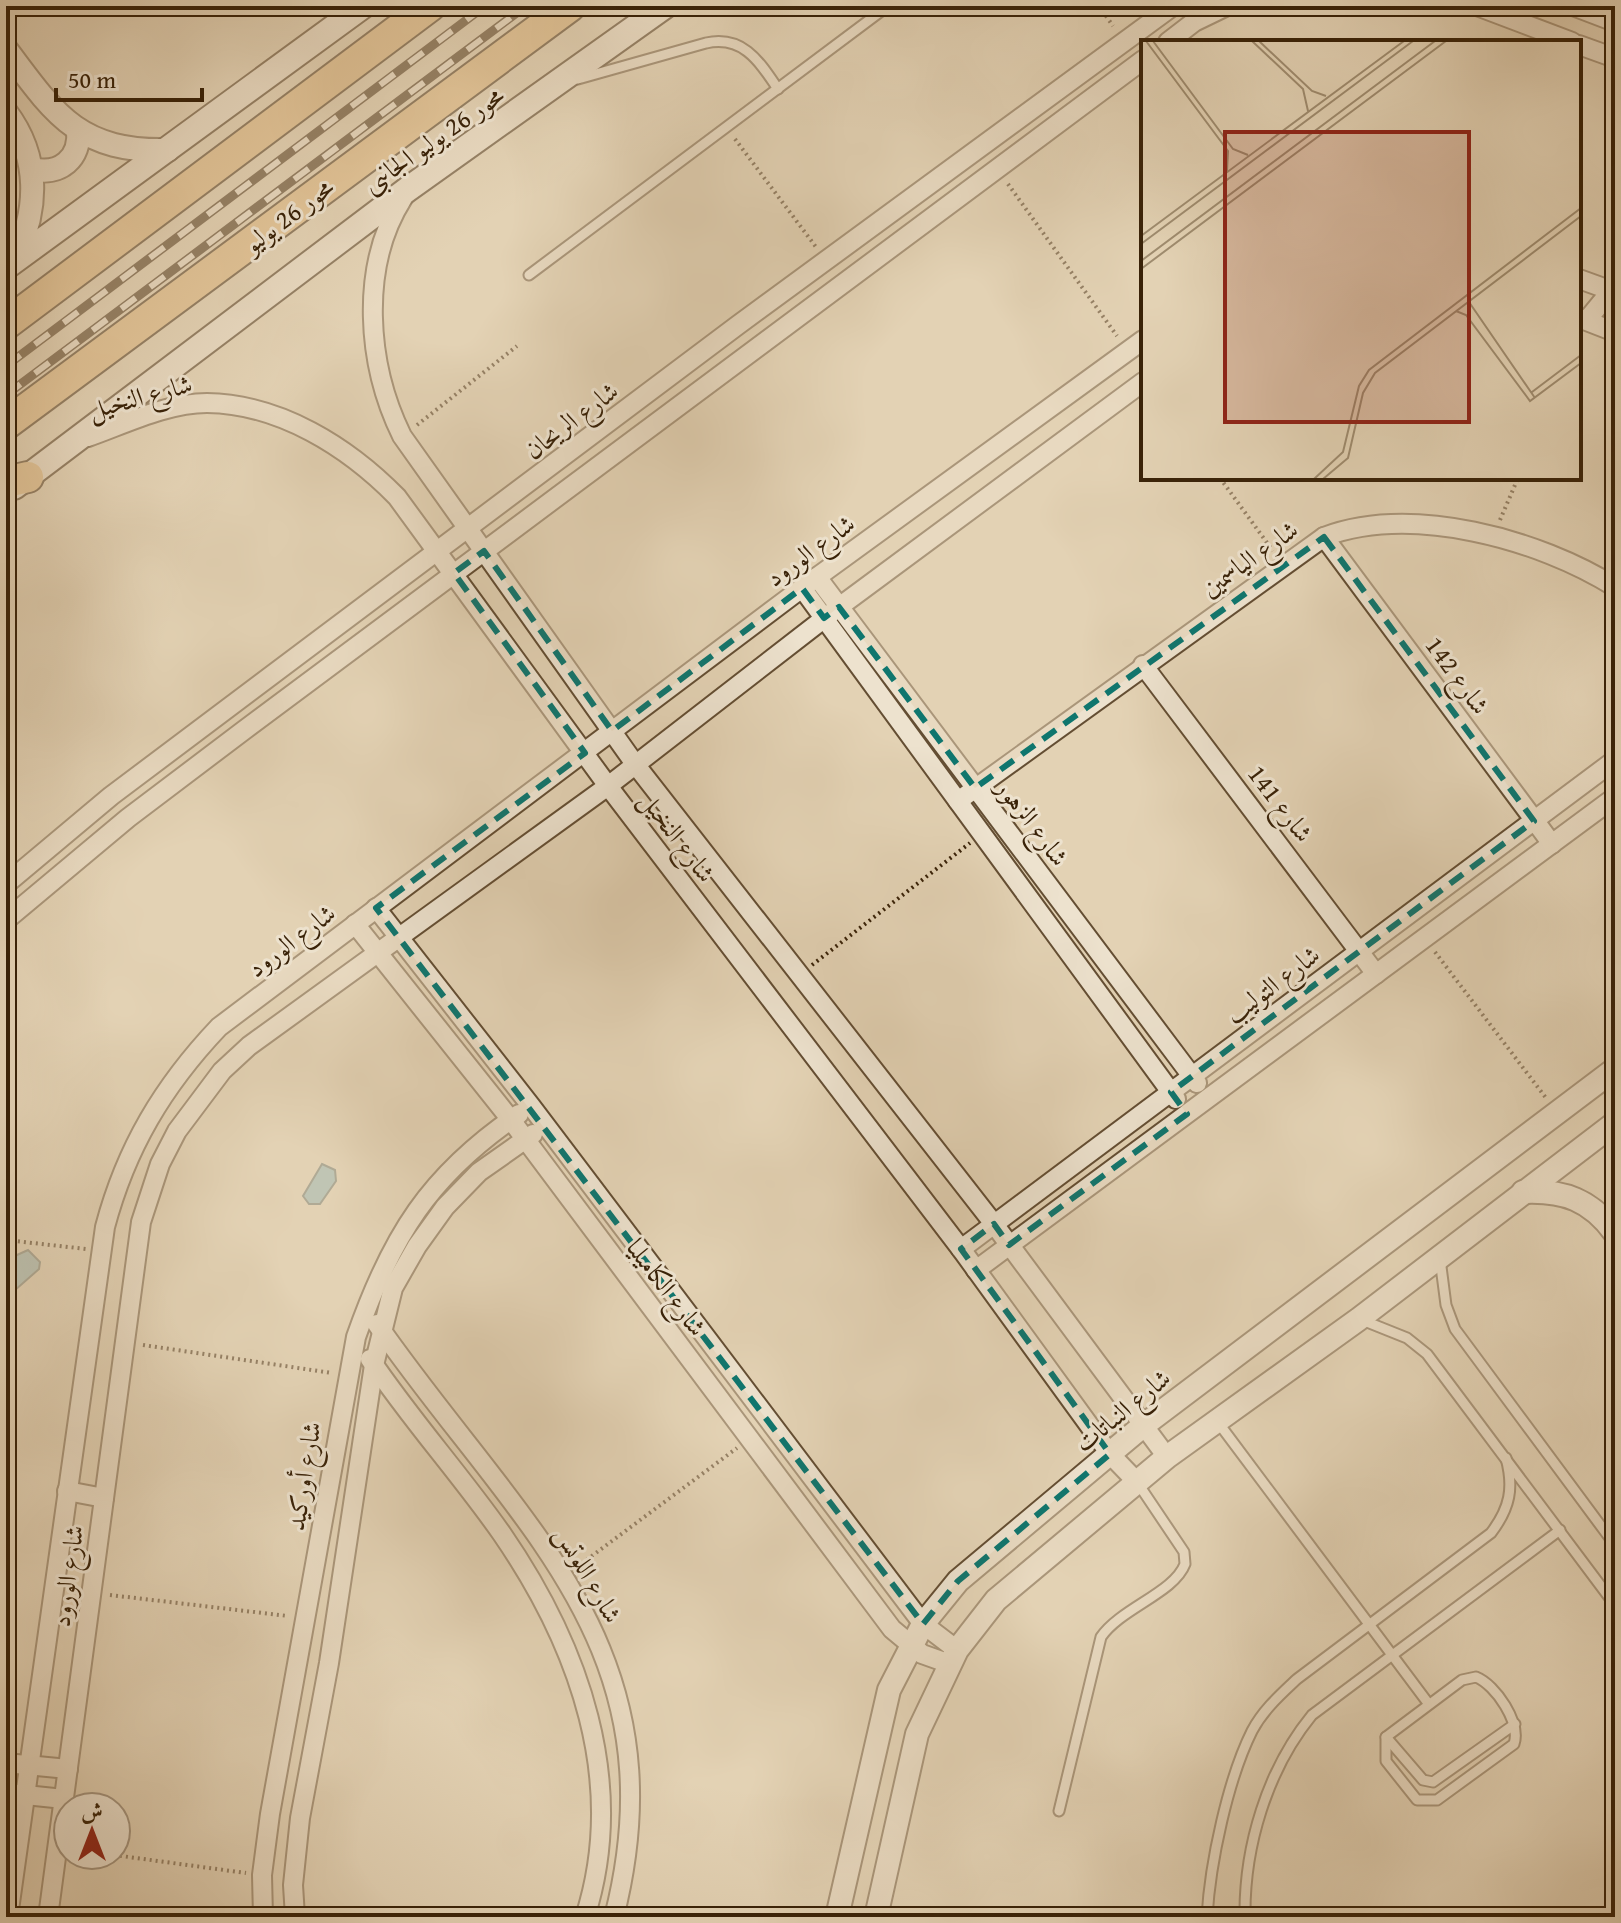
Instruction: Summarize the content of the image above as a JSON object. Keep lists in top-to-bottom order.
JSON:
{
  "streets": {
    "highway": ["محور 26 يوليو"],
    "main road": ["محور 26 يوليو الجانبى"],
    "street": [
      "شارع النخيل",
      "شارع الريحان",
      "شارع الورود",
      "شارع الياسمين",
      "شارع 142",
      "شارع 141",
      "شارع الزهور",
      "شارع التوليب",
      "شارع الكاميليا",
      "شارع النباتات",
      "شارع أوركيد",
      "شارع اللوتس"
    ]
  },
  "crossings": [
    ["محور 26 يوليو الجانبى", "شارع النخيل"],
    ["شارع النخيل", "شارع الريحان"],
    ["شارع النخيل", "شارع الورود"],
    ["شارع النخيل", "شارع التوليب"],
    ["شارع النخيل", "شارع النباتات"],
    ["شارع الورود", "شارع الزهور"],
    ["شارع الورود", "شارع الكاميليا"],
    ["شارع الياسمين", "شارع 142"],
    ["شارع الياسمين", "شارع 141"],
    ["شارع الياسمين", "شارع الزهور"],
    ["شارع 142", "شارع التوليب"],
    ["شارع 141", "شارع التوليب"],
    ["شارع الزهور", "شارع التوليب"],
    ["شارع الكاميليا", "شارع النباتات"],
    ["شارع الكاميليا", "شارع أوركيد"],
    ["شارع أوركيد", "شارع اللوتس"]
  ],
  "scale_bar": "50 m",
  "north": "top"
}
